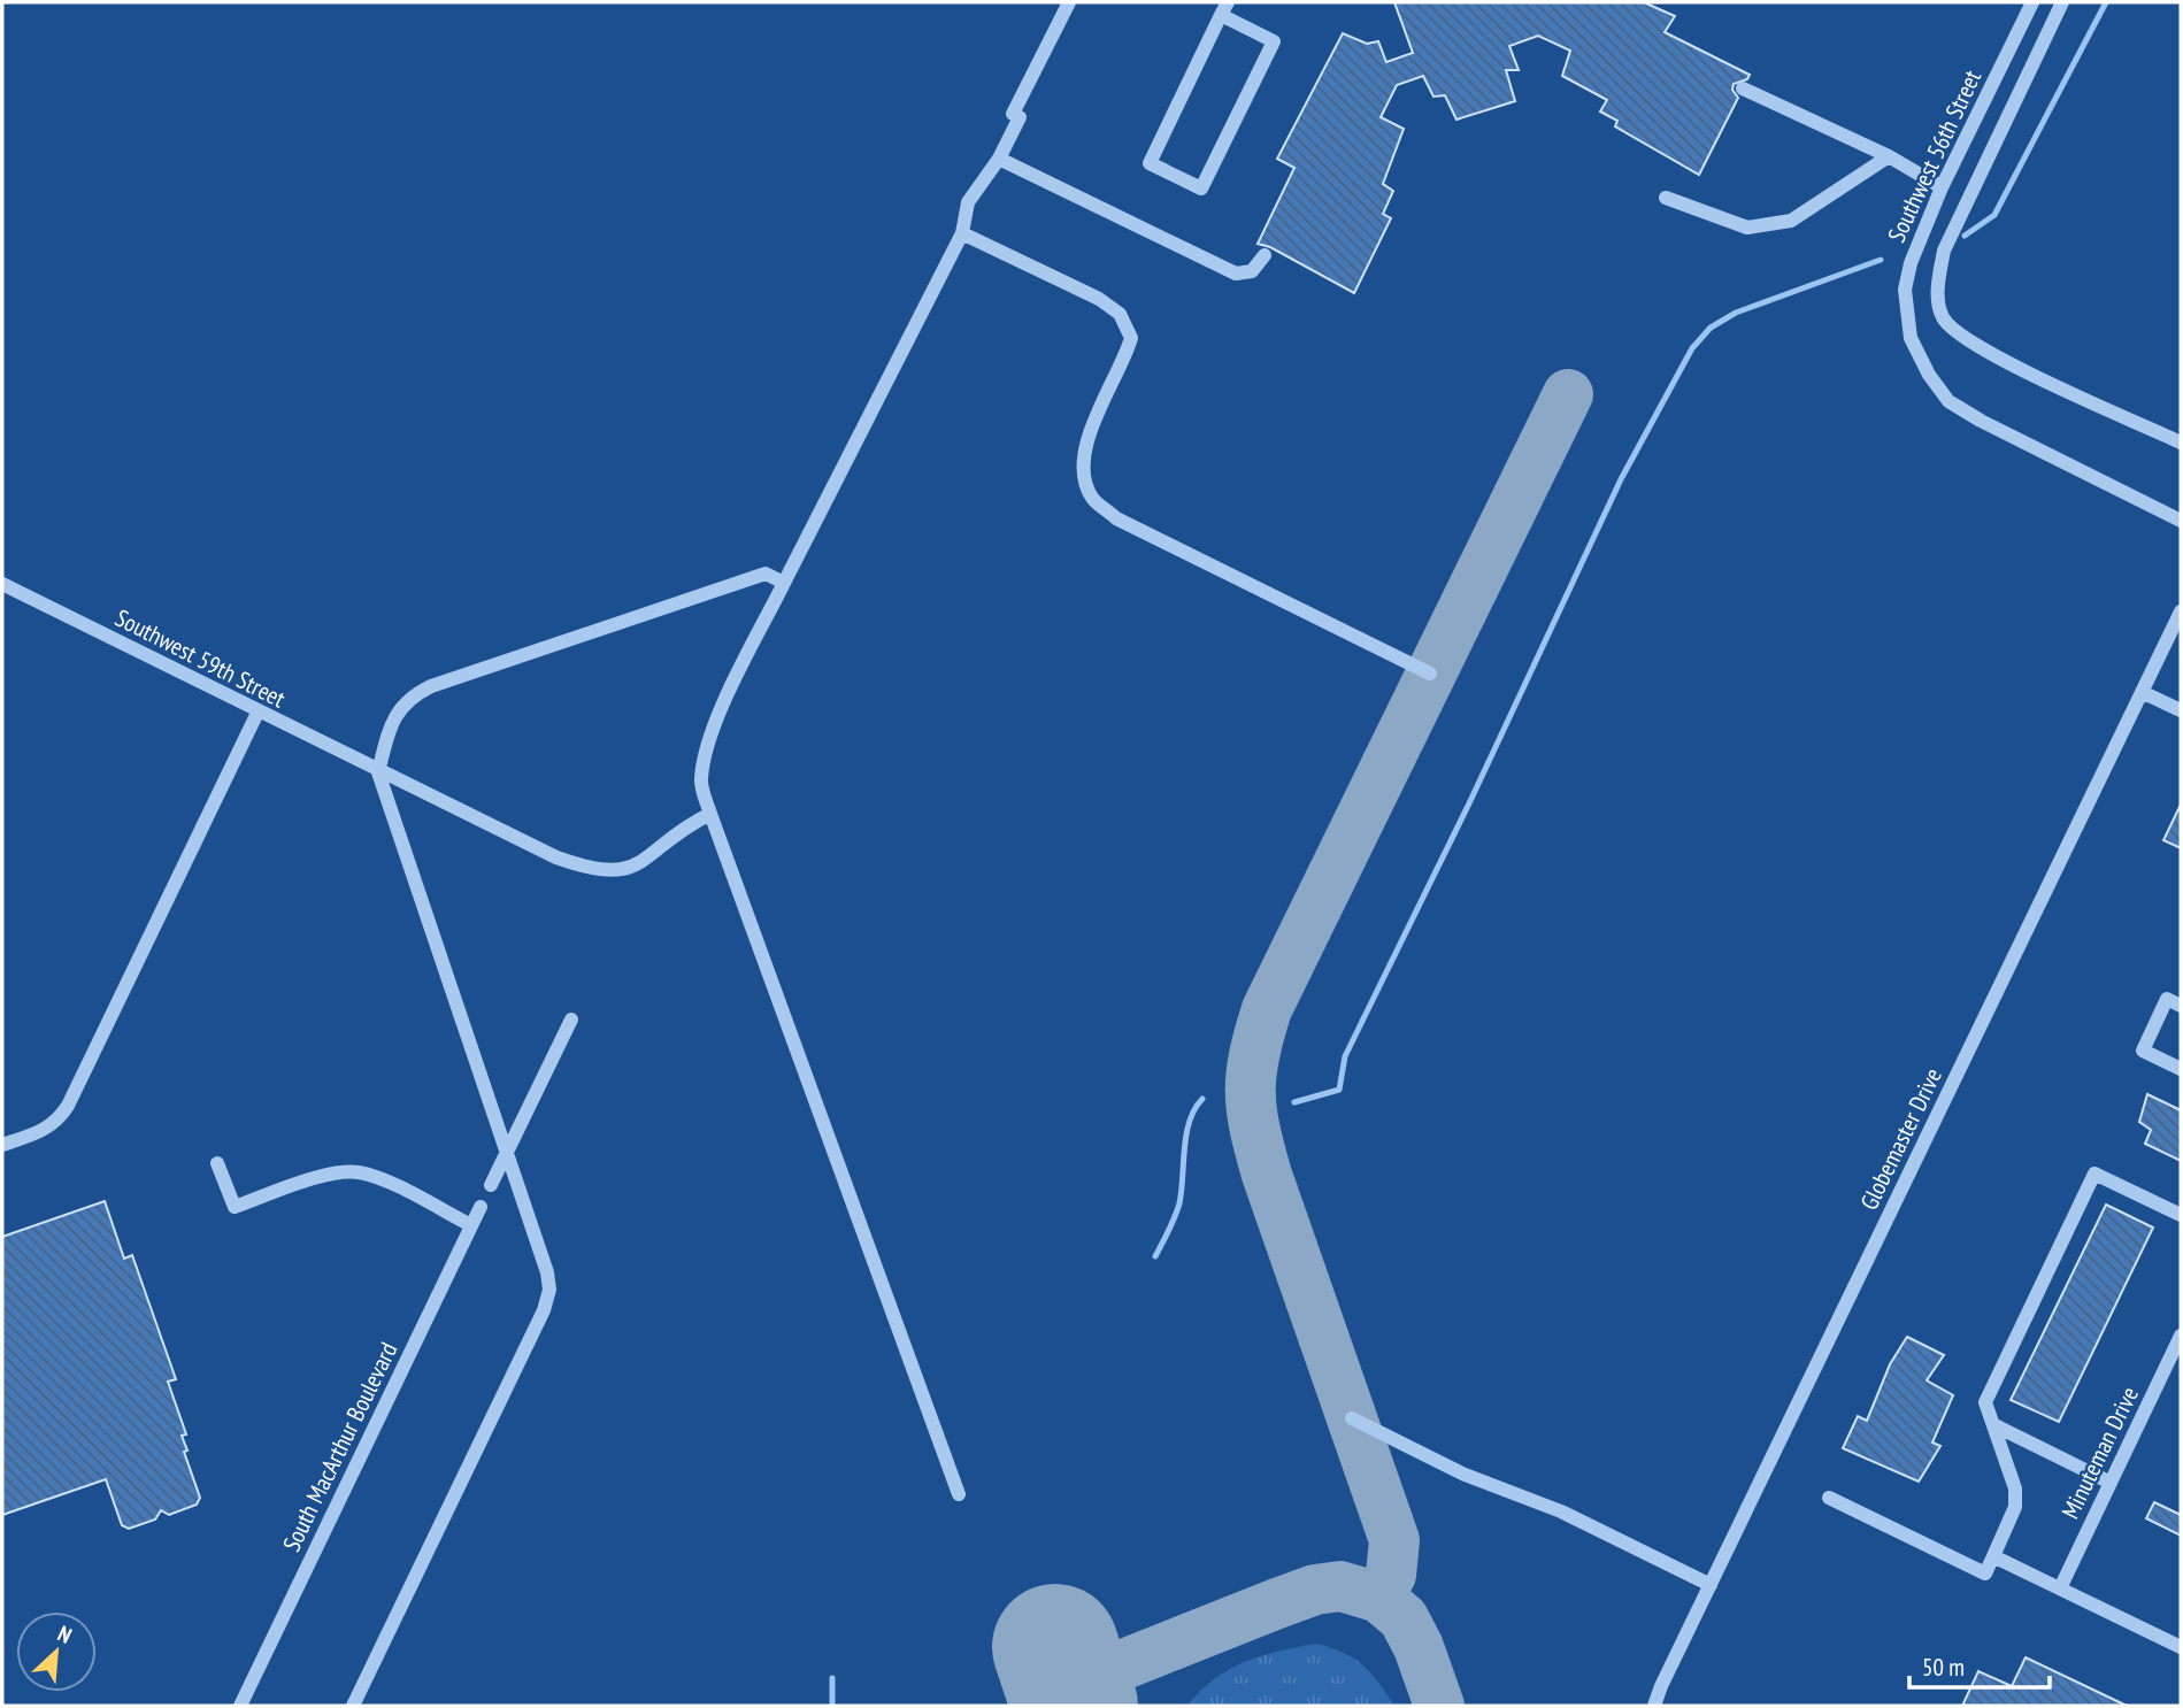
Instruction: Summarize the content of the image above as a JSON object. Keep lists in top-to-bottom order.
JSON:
{
  "streets": {
    "street": [
      "Southwest 56th Street",
      "Southwest 59th Street",
      "Globemaster Drive",
      "South MacArthur Boulevard",
      "Minuteman Drive"
    ]
  },
  "scale_bar": "50 m",
  "north": "top right"
}
